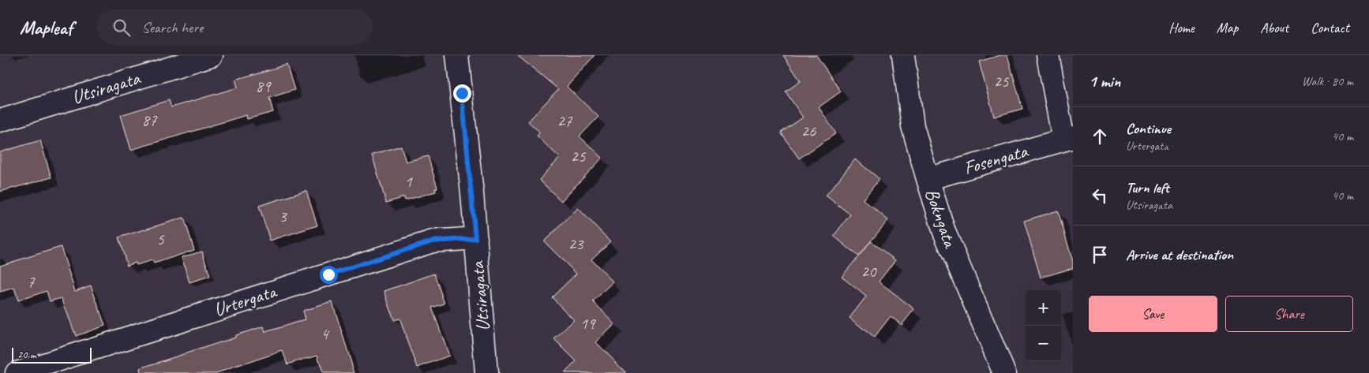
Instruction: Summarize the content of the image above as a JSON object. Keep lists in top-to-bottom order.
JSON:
{
  "streets": {
    "street": [
      "Utsiragata",
      "Fosengata",
      "Bokngata",
      "Urtergata"
    ]
  },
  "crossings": [
    ["Utsiragata", "Urtergata"],
    ["Fosengata", "Bokngata"]
  ],
  "house_numbers": [
    "25",
    "89",
    "87",
    "27",
    "26",
    "25",
    "1",
    "3",
    "5",
    "23",
    "20",
    "7",
    "19",
    "4"
  ],
  "scale_bar": "20 m",
  "page": {
    "header": "Mapleaf",
    "search": "Search here",
    "nav": [
      "Home",
      "Map",
      "About",
      "Contact"
    ],
    "heading": ["1 min", "Walk · 80 m"],
    "list": [
      ["Continue", "Urtergata", "40 m"],
      ["Turn left", "Utsiragata", "40 m"],
      "Arrive at destination"
    ],
    "buttons": ["Save", "Share"],
    "map_buttons": ["+", "−"],
    "scale": "20 m"
  }
}
